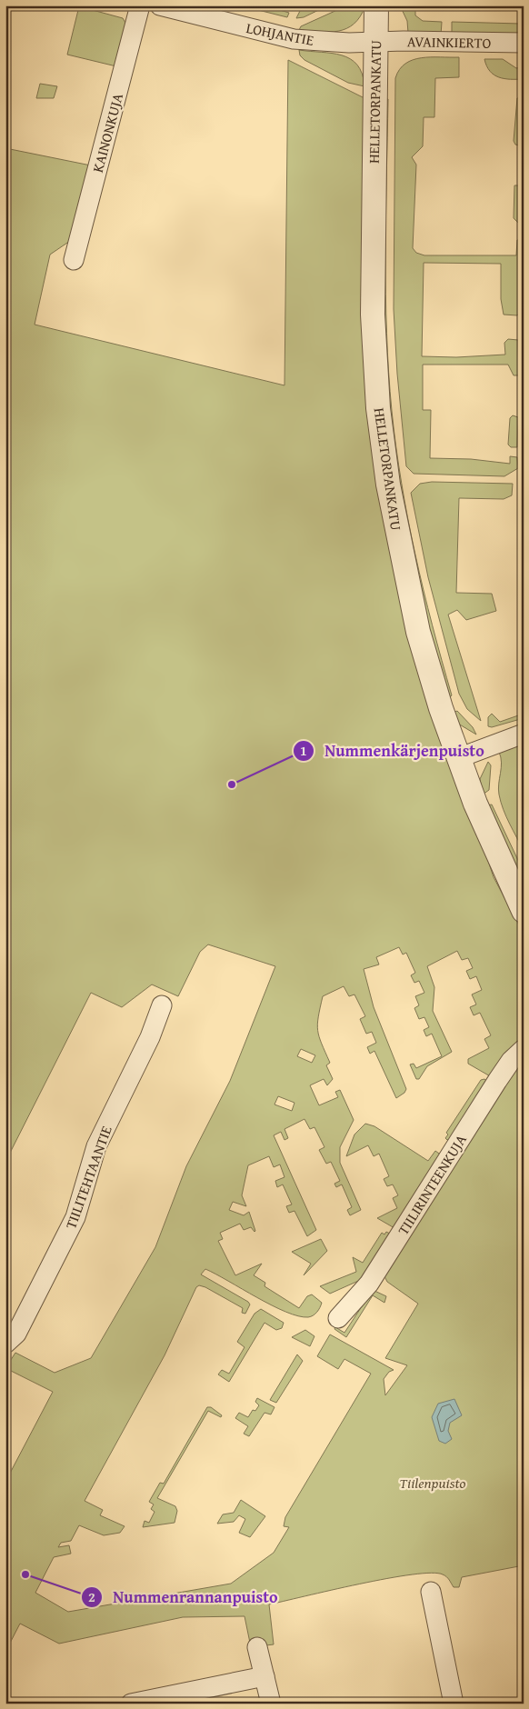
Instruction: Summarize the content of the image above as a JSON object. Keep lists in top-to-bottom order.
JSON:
{
  "streets": {
    "street": [
      "LOHJANTIE",
      "AVAINKIERTO",
      "HELLETORPANKATU",
      "KAINONKUJA",
      "TIILITEHTAANTIE",
      "TIILIRINTEENKUJA"
    ]
  },
  "crossings": [
    ["LOHJANTIE", "AVAINKIERTO"],
    ["LOHJANTIE", "HELLETORPANKATU"],
    ["AVAINKIERTO", "HELLETORPANKATU"]
  ],
  "parks": ["Tiilenpuisto"],
  "places": ["Nummenkärjenpuisto", "Nummenrannanpuisto"]
}
